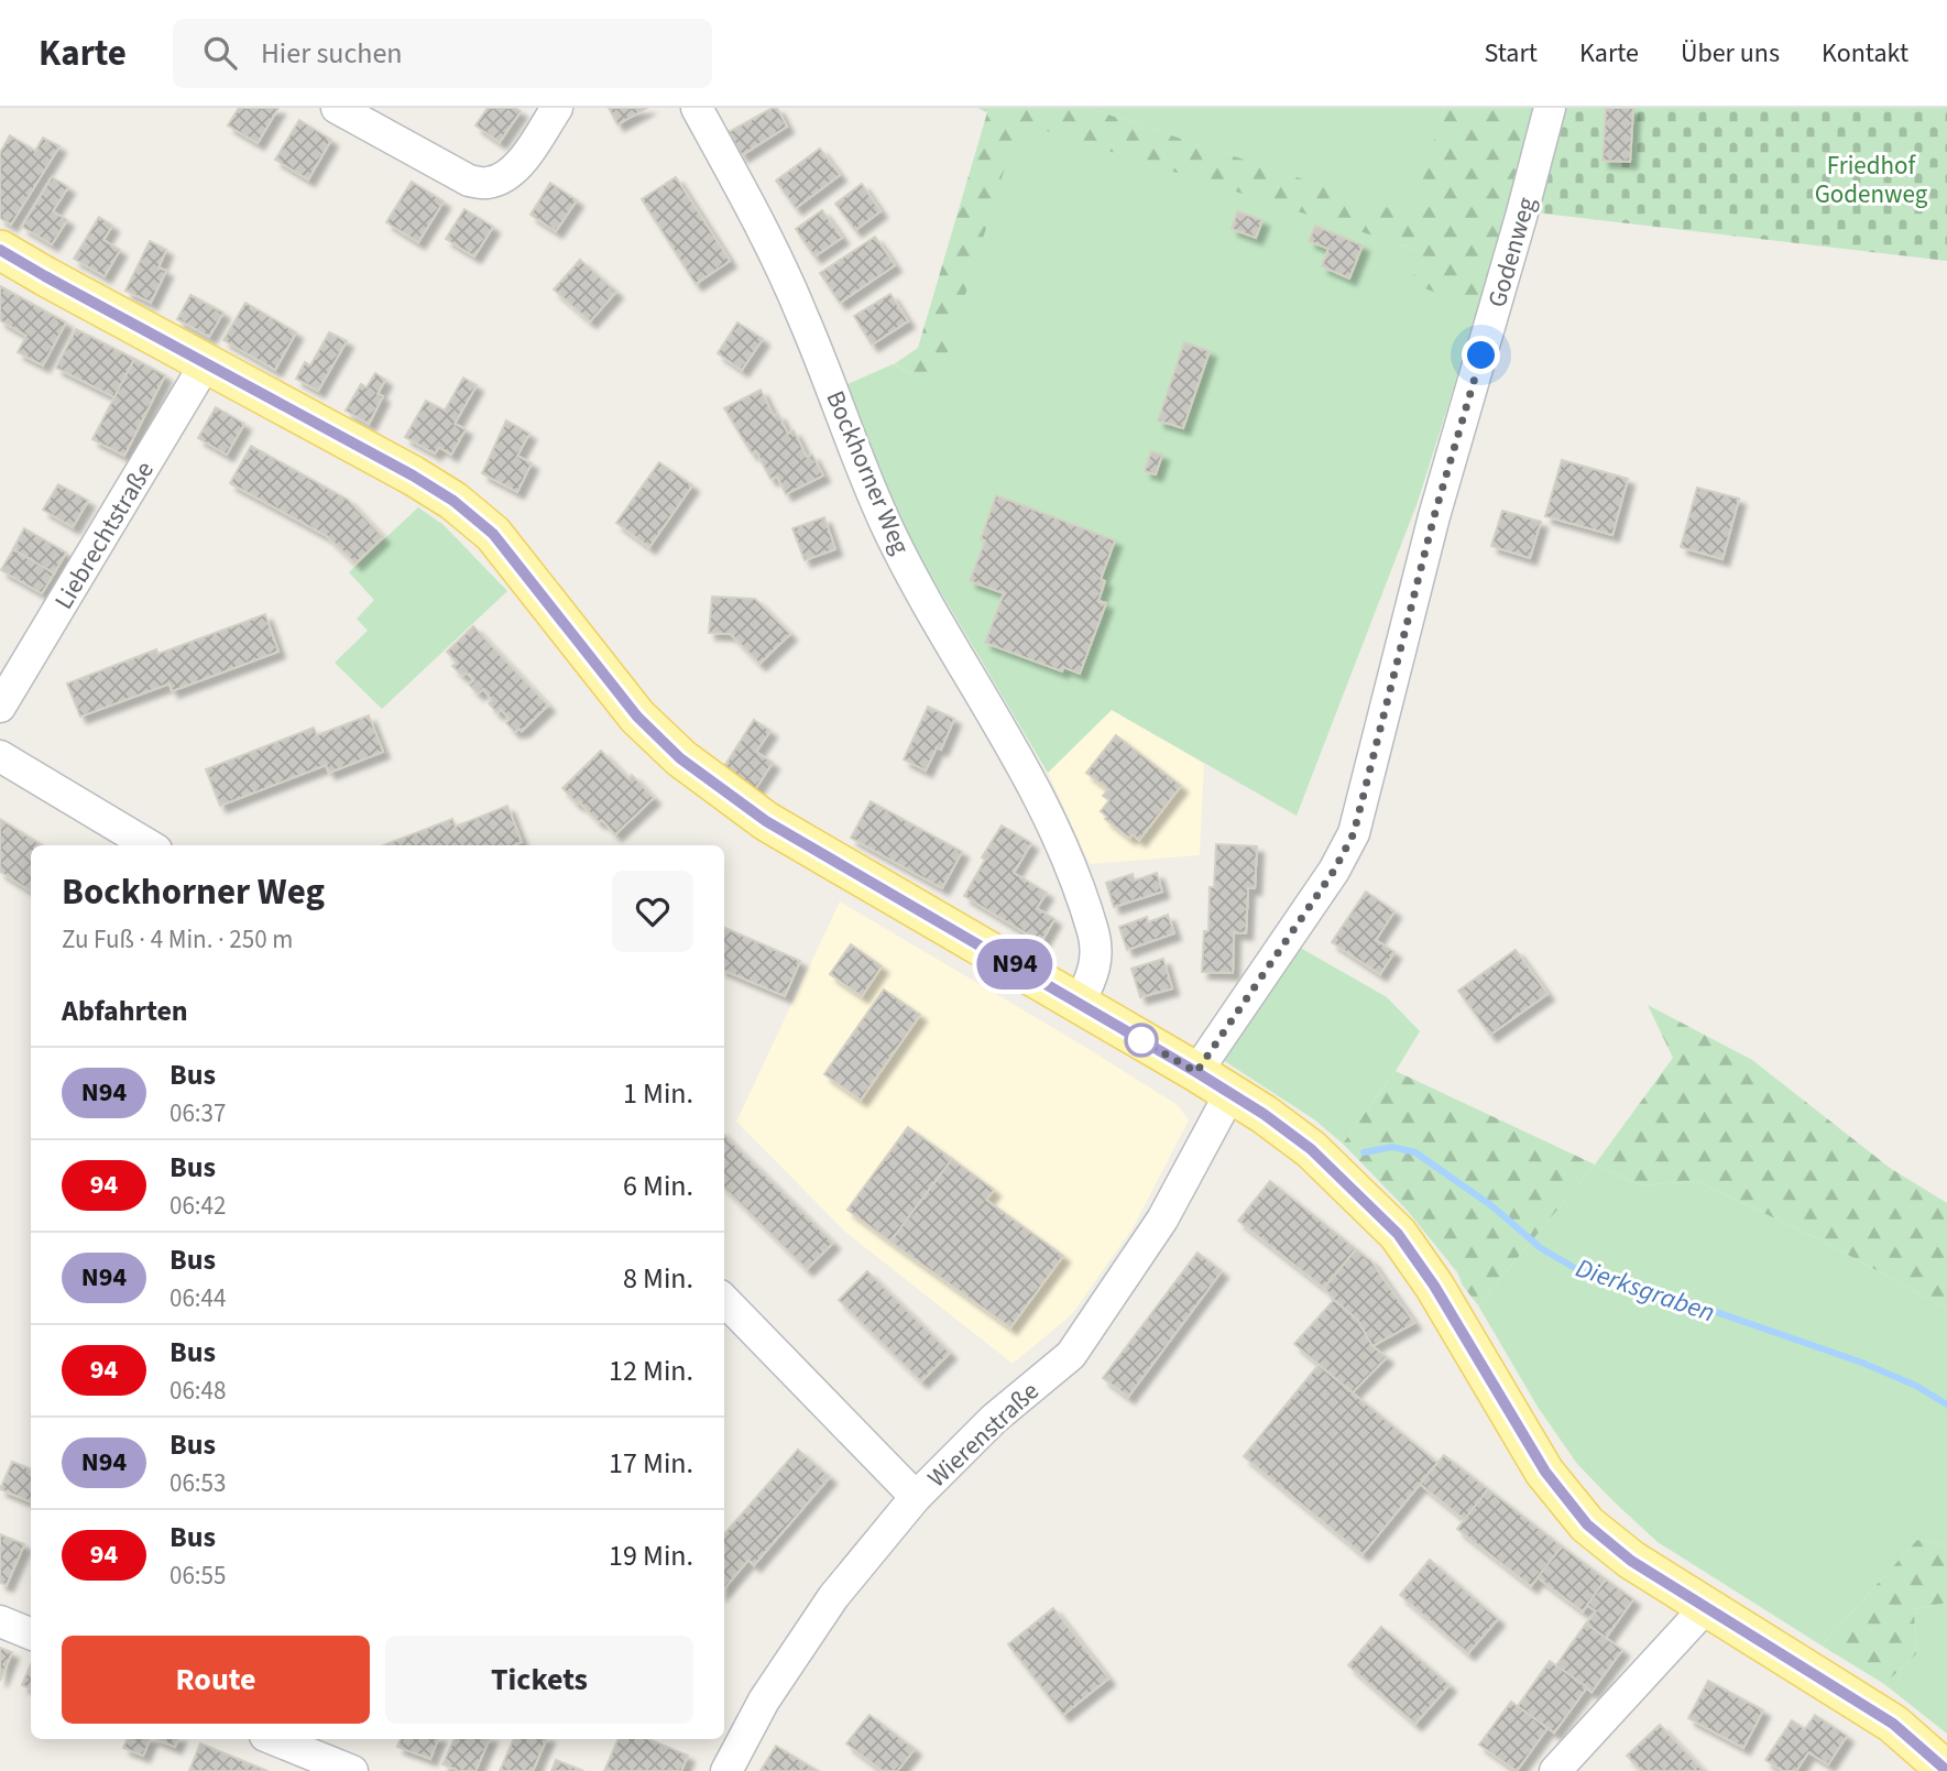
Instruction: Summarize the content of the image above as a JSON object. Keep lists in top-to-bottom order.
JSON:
{
  "streets": {
    "street": [
      "Godenweg",
      "Bockhorner Weg",
      "Liebrechtstraße",
      "Wierenstraße"
    ]
  },
  "water": ["Dierksgraben"],
  "parks": ["Friedhof Godenweg"],
  "lines": ["bus line N94"],
  "page": {
    "header": "Karte",
    "search": "Hier suchen",
    "nav": [
      "Start",
      "Karte",
      "Über uns",
      "Kontakt"
    ],
    "on_map": "N94",
    "heading": [
      ["Bockhorner Weg", "Zu Fuß · 4 Min. · 250 m"],
      "Abfahrten"
    ],
    "list": [
      {
        "mark": "N94",
        "name": "Bus",
        "note": "06:37",
        "value": "1 Min."
      },
      {
        "mark": "94",
        "name": "Bus",
        "note": "06:42",
        "value": "6 Min."
      },
      {
        "mark": "N94",
        "name": "Bus",
        "note": "06:44",
        "value": "8 Min."
      },
      {
        "mark": "94",
        "name": "Bus",
        "note": "06:48",
        "value": "12 Min."
      },
      {
        "mark": "N94",
        "name": "Bus",
        "note": "06:53",
        "value": "17 Min."
      },
      {
        "mark": "94",
        "name": "Bus",
        "note": "06:55",
        "value": "19 Min."
      }
    ],
    "buttons": ["Route", "Tickets"]
  }
}
